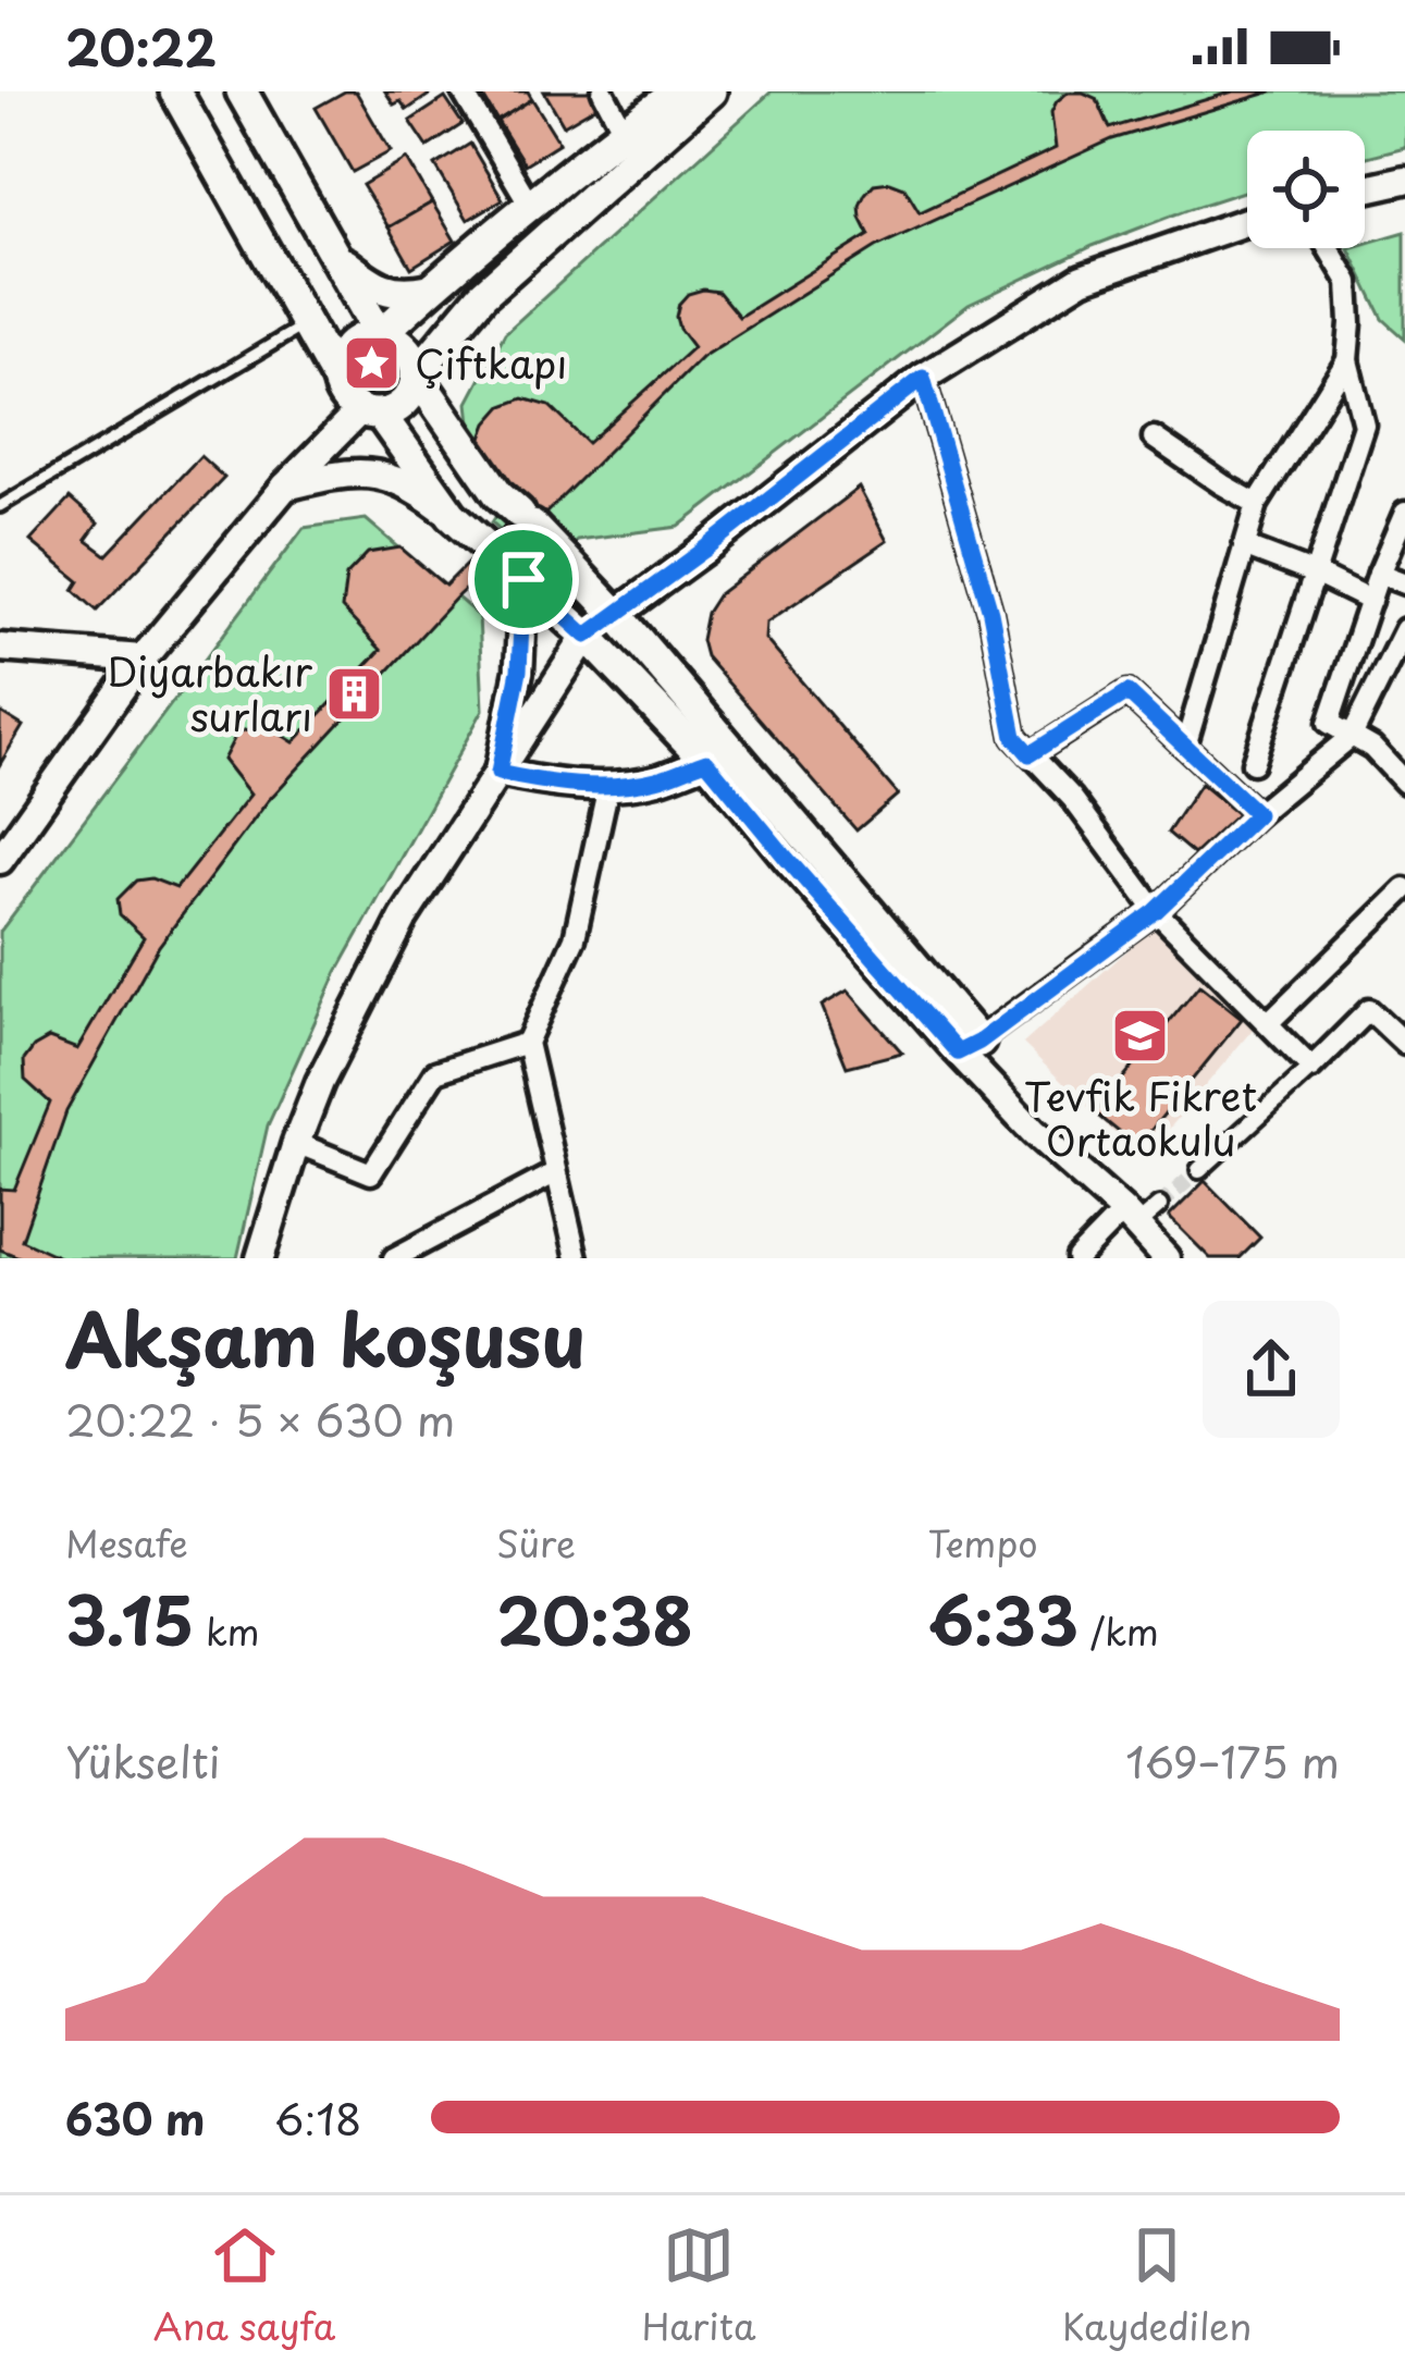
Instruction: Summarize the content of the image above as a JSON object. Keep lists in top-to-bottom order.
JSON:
{
  "places": {
    "place": ["Çiftkapı"],
    "building": ["Diyarbakır surları"],
    "school or university": ["Tevfik Fikret Ortaokulu"]
  },
  "page": {
    "status": "20:22",
    "heading": ["Akşam koşusu", "20:22 · 5 × 630 m"],
    "stats": [
      ["Mesafe", "3.15 km"],
      ["Süre", "20:38"],
      ["Tempo", "6:33 /km"]
    ],
    "chart": ["Yükselti", "169–175 m"],
    "list": [
      {
        "name": "630 m",
        "note": "6:18"
      }
    ],
    "tabs": ["Ana sayfa", "Harita", "Kaydedilen"]
  }
}
